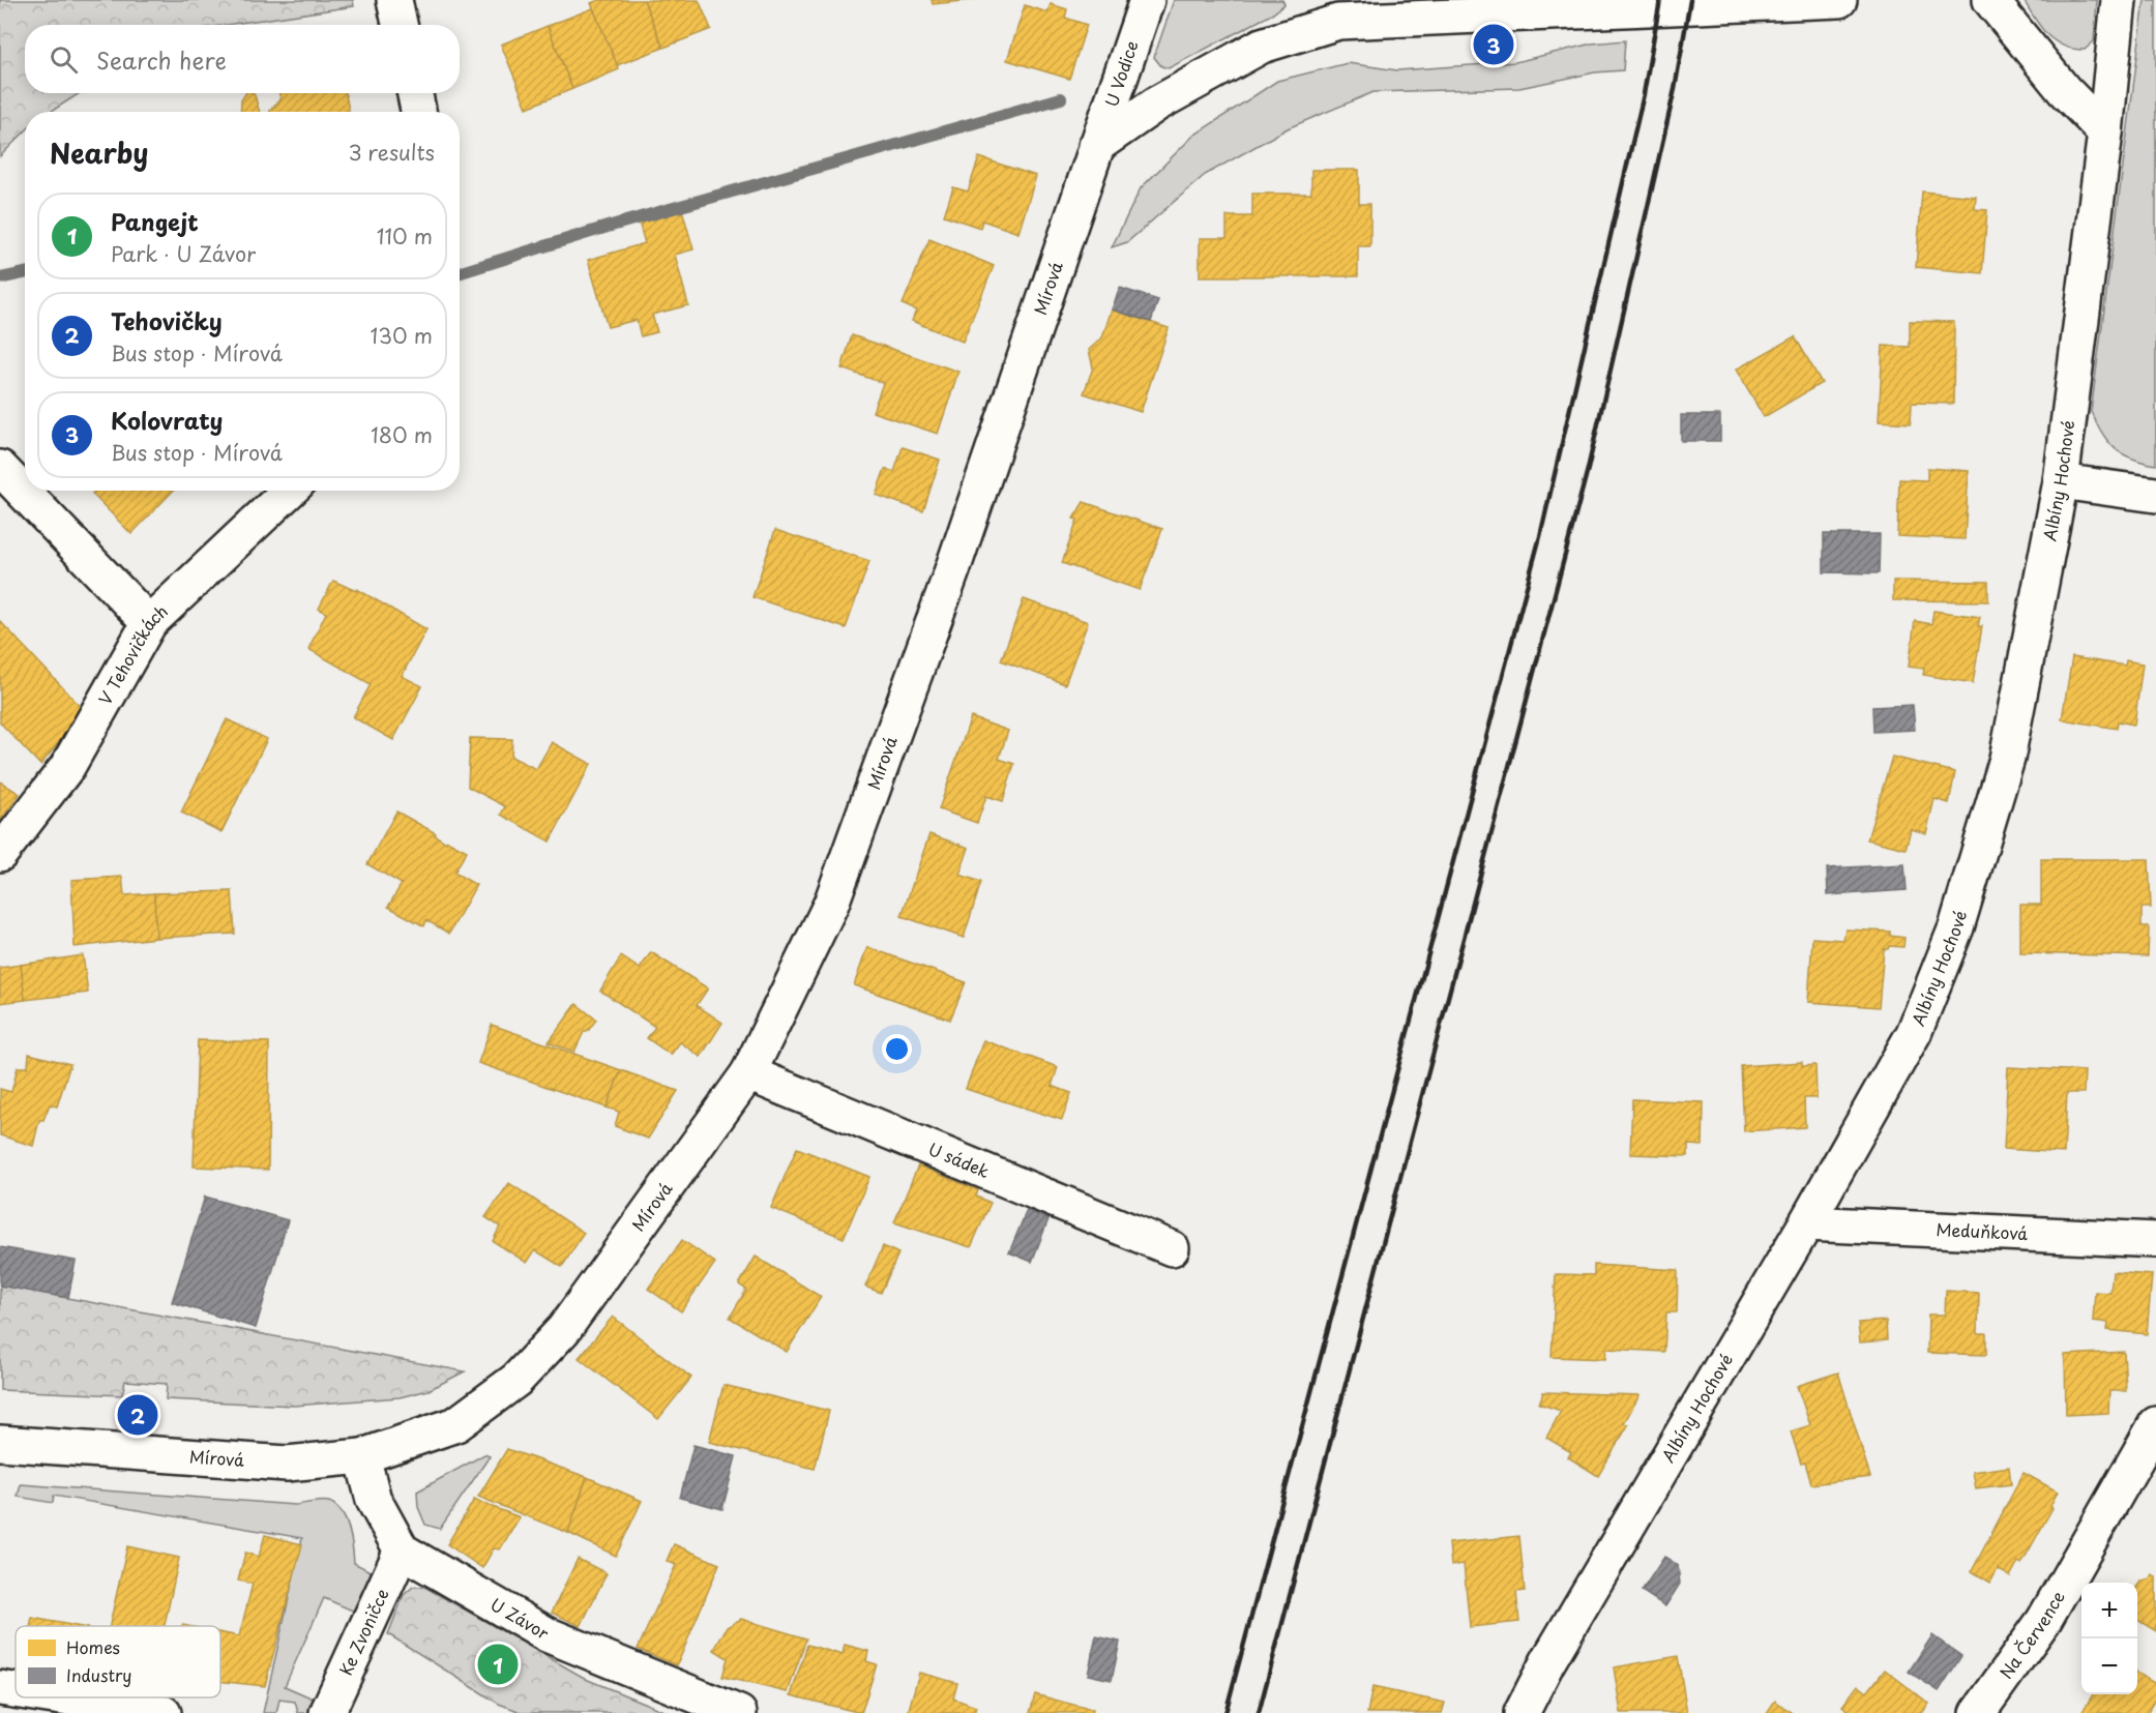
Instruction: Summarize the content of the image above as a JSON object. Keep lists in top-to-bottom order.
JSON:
{
  "streets": {
    "street": [
      "U Vodice",
      "Mírová",
      "Albíny Hochové",
      "V Tehovičkách",
      "U sádek",
      "Meduňková",
      "U Závor",
      "Ke Zvoničce",
      "Na Července"
    ]
  },
  "crossings": [
    ["U Vodice", "Mírová"],
    ["Mírová", "U sádek"],
    ["Albíny Hochové", "Meduňková"],
    ["U Závor", "Ke Zvoničce"]
  ],
  "legend": ["Homes", "Industry"],
  "page": {
    "pins": ["3", "2", "1"],
    "search": "Search here",
    "heading": ["Nearby", "3 results"],
    "list": [
      {
        "mark": "1",
        "name": "Pangejt",
        "note": "Park · U Závor",
        "value": "110 m"
      },
      {
        "mark": "2",
        "name": "Tehovičky",
        "note": "Bus stop · Mírová",
        "value": "130 m"
      },
      {
        "mark": "3",
        "name": "Kolovraty",
        "note": "Bus stop · Mírová",
        "value": "180 m"
      }
    ],
    "map_buttons": ["+", "−"]
  }
}
